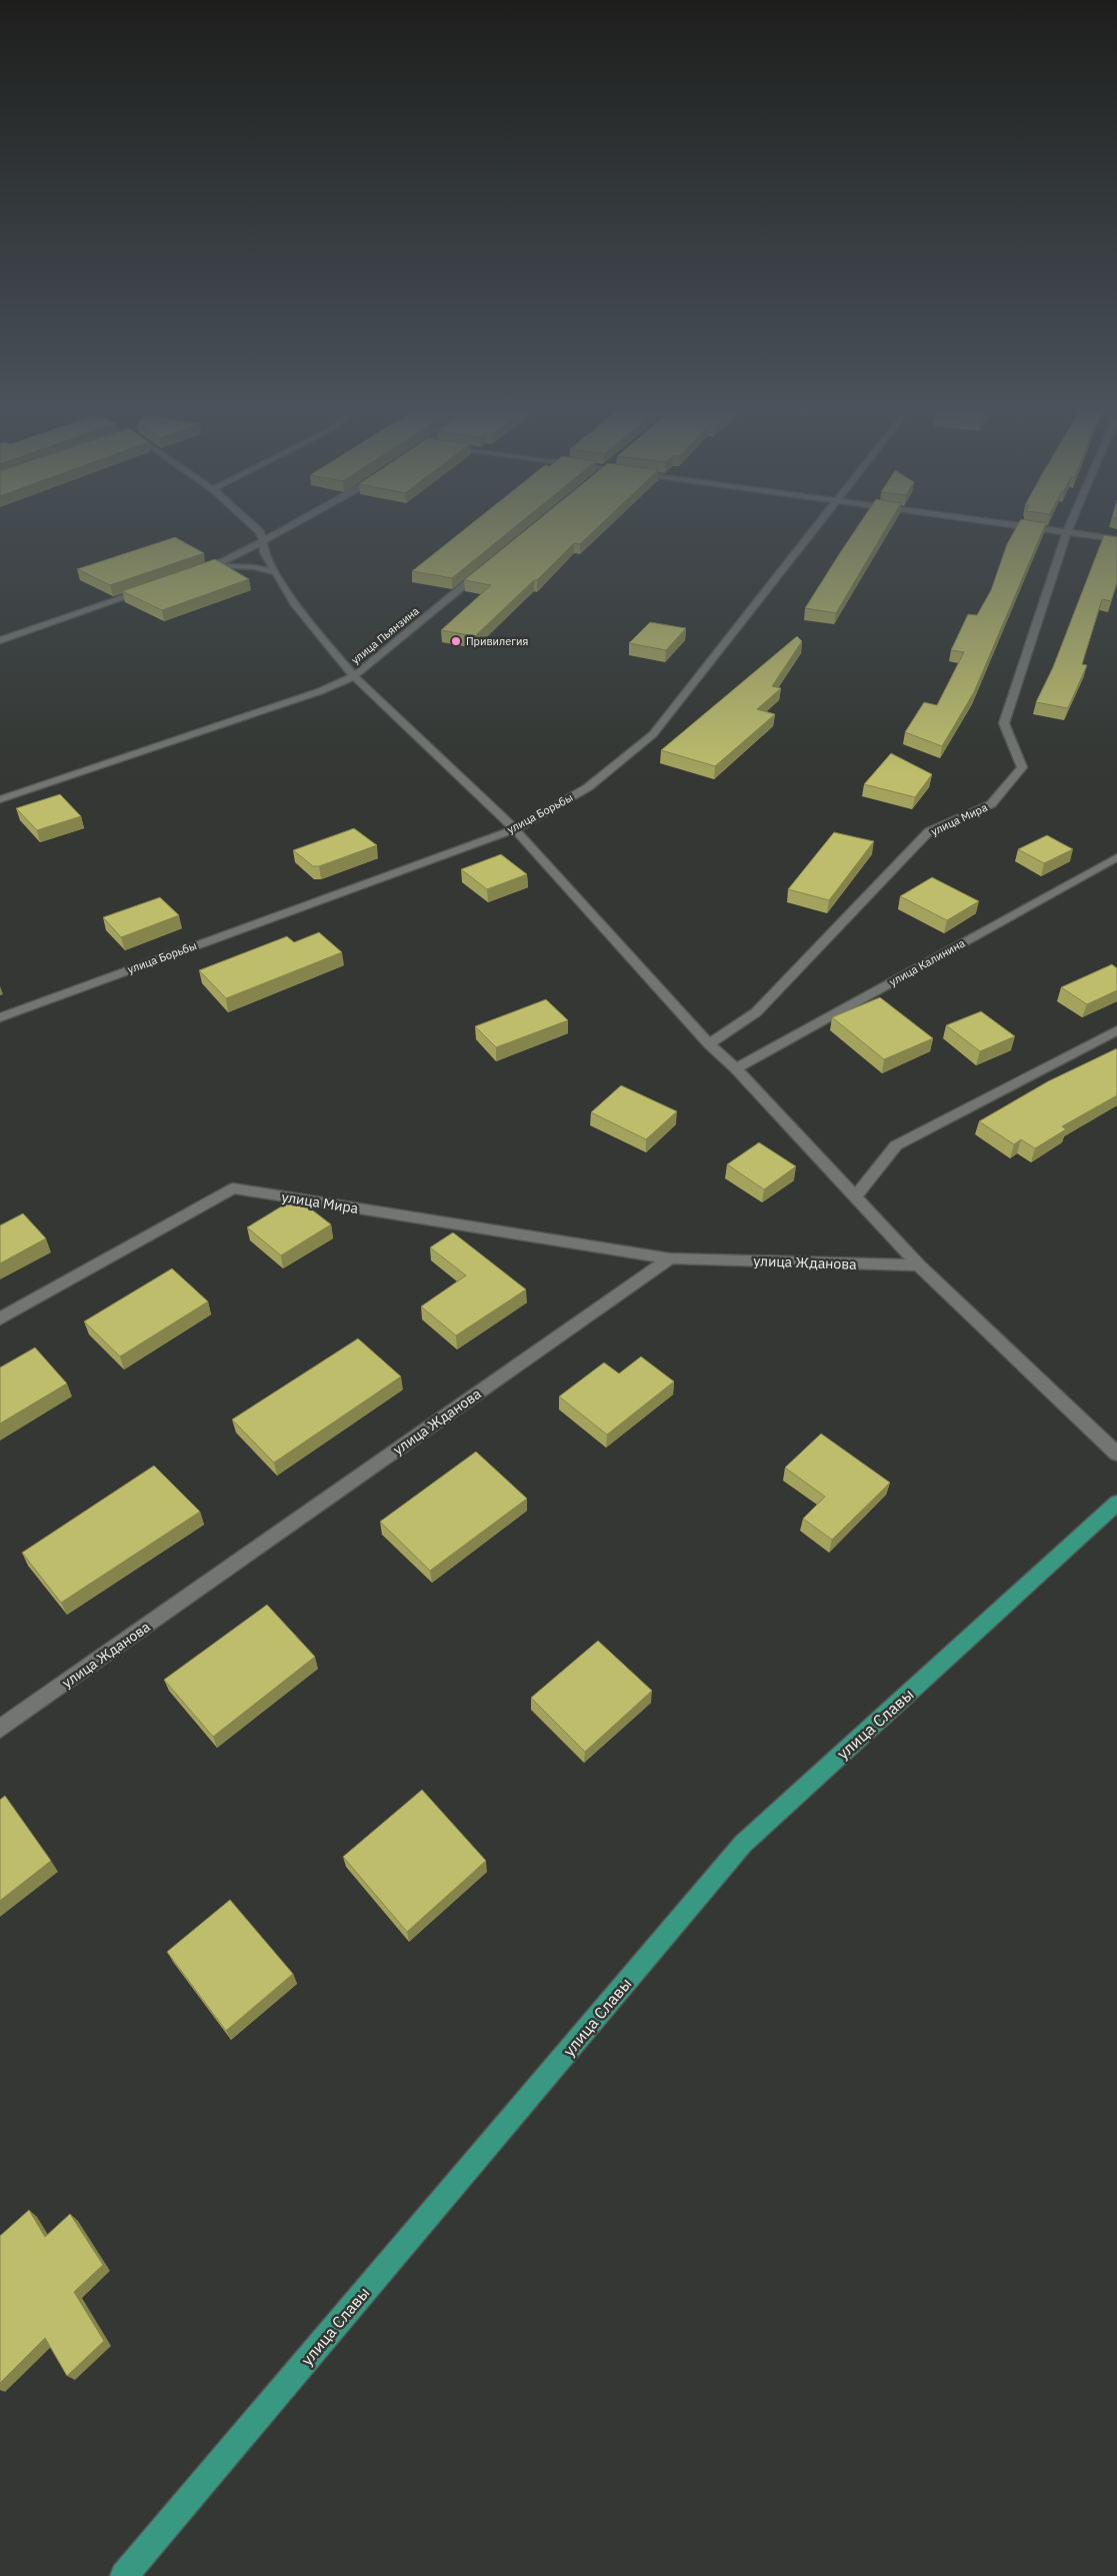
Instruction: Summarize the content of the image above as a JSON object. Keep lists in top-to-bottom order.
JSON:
{
  "streets": {
    "main road": ["улица Славы"],
    "street": [
      "улица Пьянзина",
      "улица Борьбы",
      "улица Мира",
      "улица Калинина",
      "улица Жданова"
    ]
  },
  "crossings": [
    ["улица Мира", "улица Жданова"]
  ],
  "places": ["Привилегия"]
}
